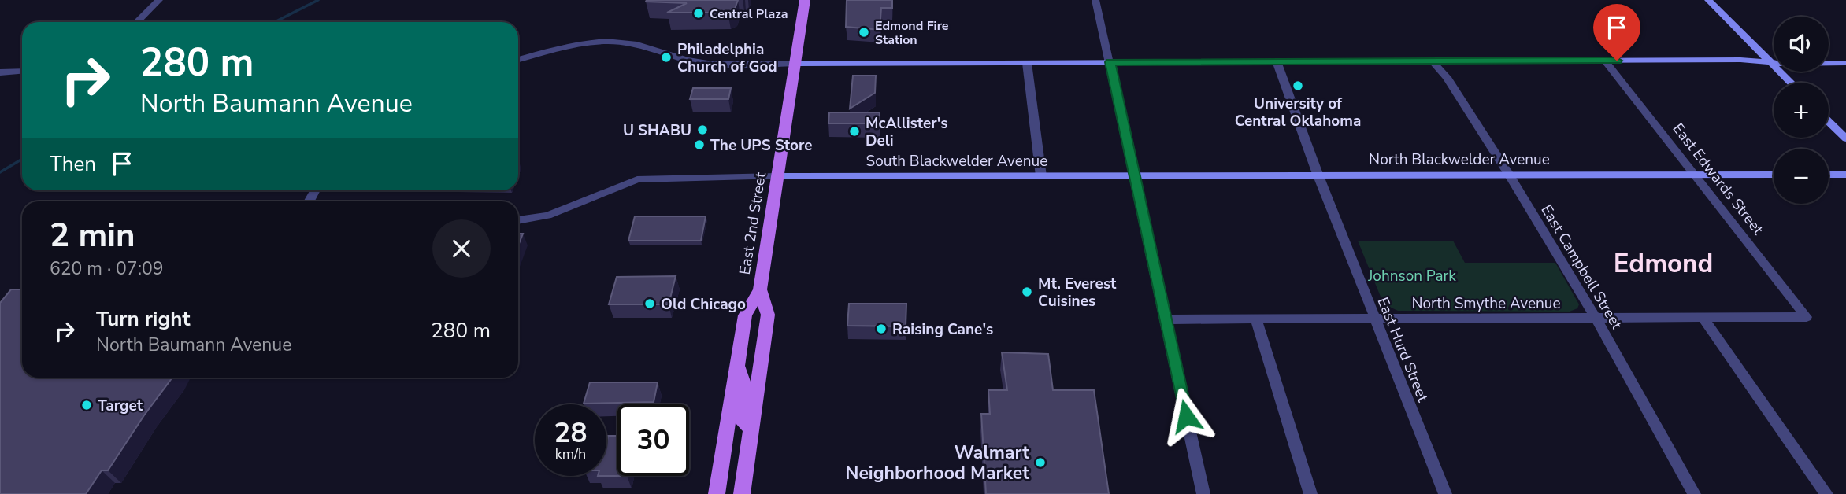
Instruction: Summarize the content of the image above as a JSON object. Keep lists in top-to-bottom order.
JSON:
{
  "streets": {
    "main road": ["East 2nd Street"],
    "street": [
      "North Blackwelder Avenue",
      "South Blackwelder Avenue",
      "East Edwards Street",
      "East Campbell Street",
      "North Smythe Avenue",
      "East Hurd Street"
    ]
  },
  "crossings": [
    ["North Blackwelder Avenue", "South Blackwelder Avenue"],
    ["North Blackwelder Avenue", "East Edwards Street"],
    ["North Blackwelder Avenue", "East Campbell Street"],
    ["North Blackwelder Avenue", "East Hurd Street"],
    ["South Blackwelder Avenue", "East 2nd Street"],
    ["East Edwards Street", "North Smythe Avenue"],
    ["East Campbell Street", "North Smythe Avenue"],
    ["North Smythe Avenue", "East Hurd Street"]
  ],
  "districts": ["Edmond"],
  "parks": ["Johnson Park"],
  "places": [
    "Central Plaza",
    "Edmond Fire Station",
    "Philadelphia Church of God",
    "University of Central Oklahoma",
    "U SHABU",
    "McAllister's Deli",
    "The UPS Store",
    "Mt. Everest Cuisines",
    "Old Chicago",
    "Raising Cane's",
    "Target",
    "Walmart Neighborhood Market"
  ],
  "page": {
    "map_buttons": ["+", "−"],
    "turn": ["280 m", "North Baumann Avenue"],
    "then": "Then",
    "heading": ["2 min", "620 m · 07:09"],
    "list": [
      {
        "name": "Turn right",
        "note": "North Baumann Avenue",
        "value": "280 m"
      }
    ],
    "speed": "28 km/h",
    "limit": "30"
  }
}
